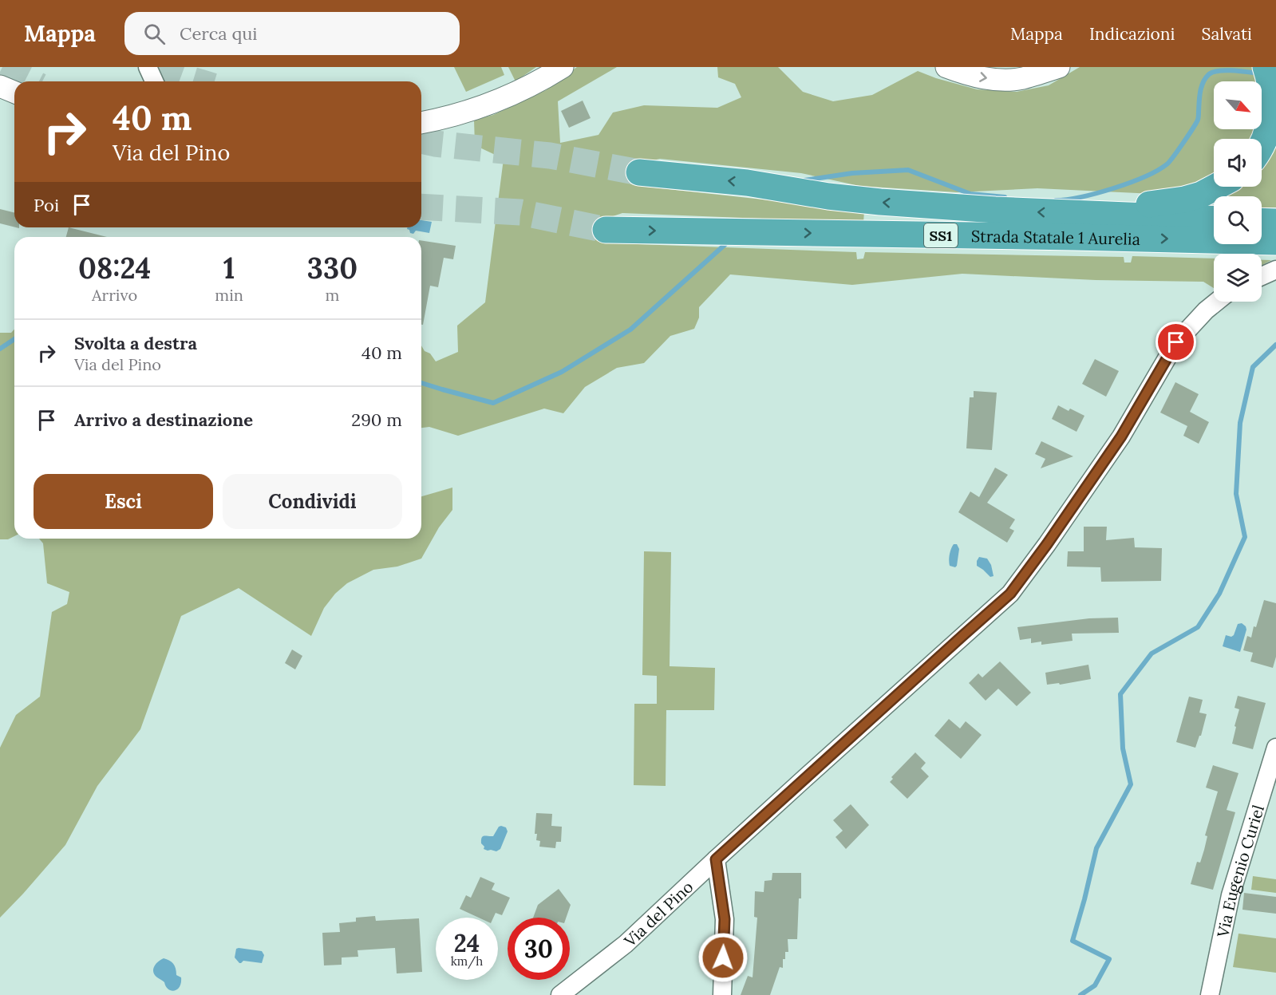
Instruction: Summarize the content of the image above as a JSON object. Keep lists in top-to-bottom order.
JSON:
{
  "streets": {
    "highway": ["SS1", "Strada Statale 1 Aurelia"],
    "street": ["Via Eugenio Curiel", "Via del Pino"]
  },
  "north": "bottom right",
  "page": {
    "header": "Mappa",
    "search": "Cerca qui",
    "nav": ["Mappa", "Indicazioni", "Salvati"],
    "turn": ["40 m", "Via del Pino"],
    "then": "Poi",
    "eta": [
      "08:24",
      "Arrivo",
      "1",
      "min",
      "330",
      "m"
    ],
    "list": [
      {
        "name": "Svolta a destra",
        "note": "Via del Pino",
        "value": "40 m"
      },
      {
        "name": "Arrivo a destinazione",
        "value": "290 m"
      }
    ],
    "buttons": ["Esci", "Condividi"],
    "speed": "24 km/h",
    "limit": "30"
  }
}
